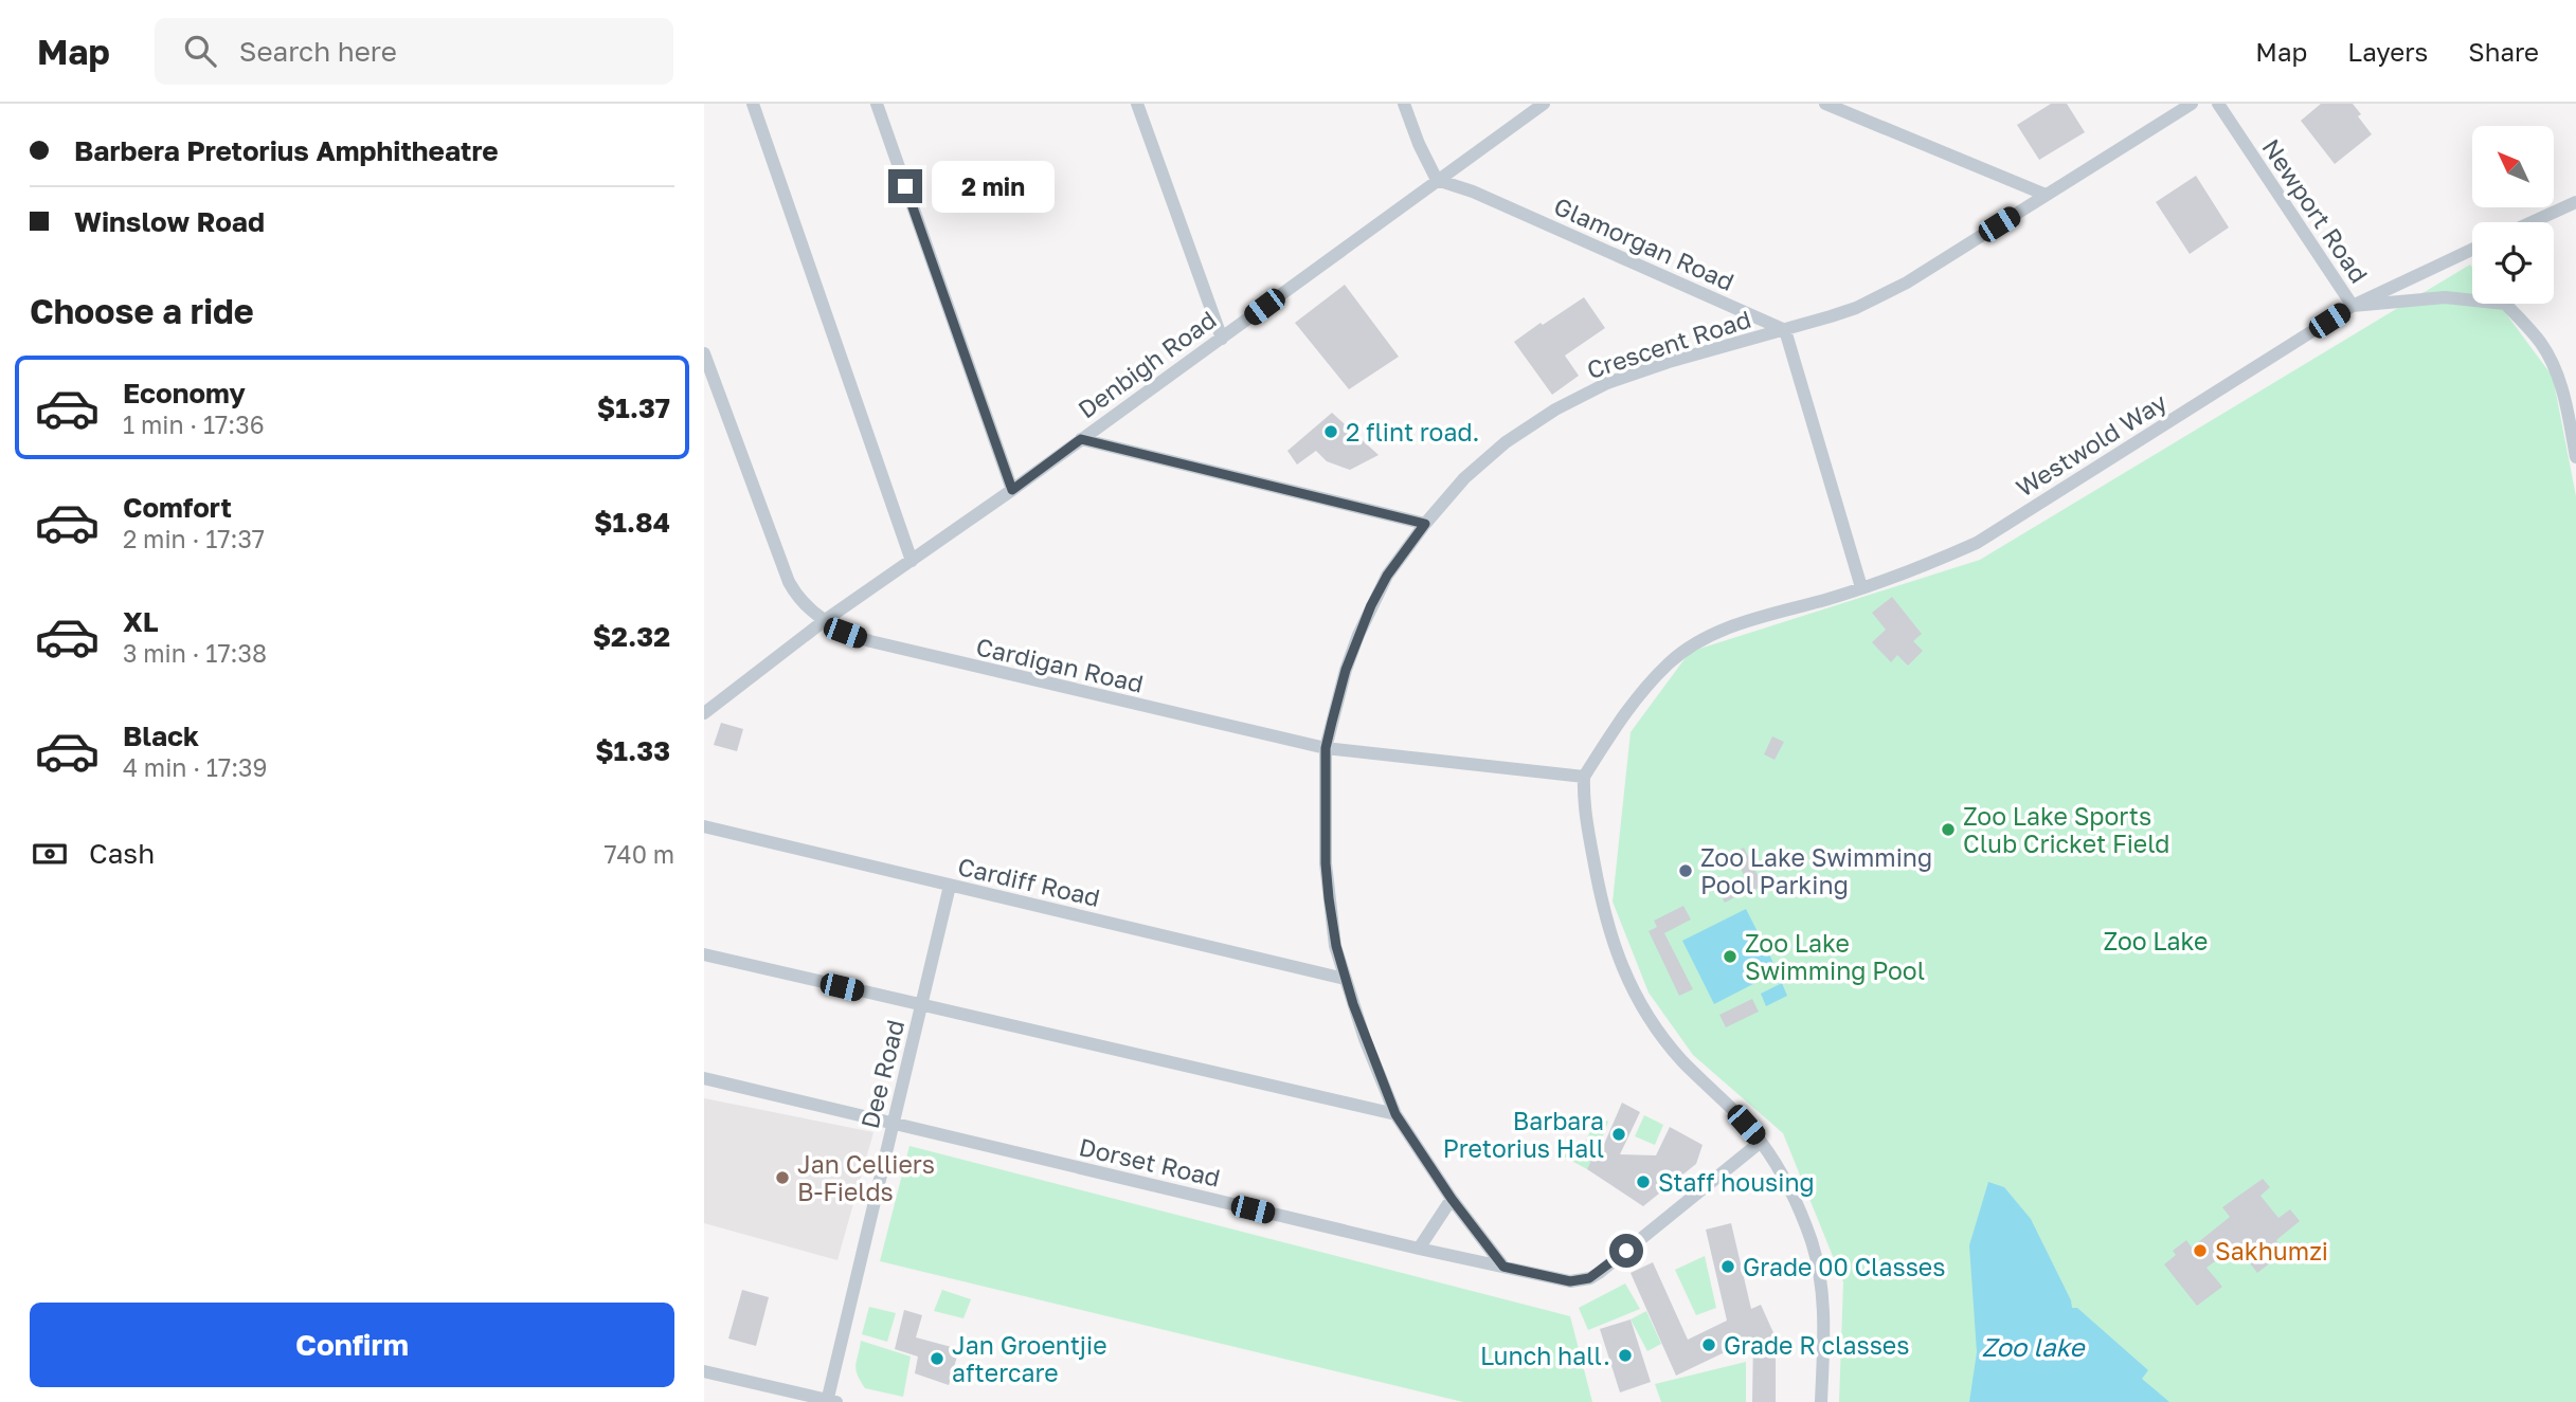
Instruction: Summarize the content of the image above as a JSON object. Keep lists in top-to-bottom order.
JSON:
{
  "streets": {
    "street": [
      "Newport Road",
      "Glamorgan Road",
      "Crescent Road",
      "Denbigh Road",
      "Westwold Way",
      "Cardigan Road",
      "Cardiff Road",
      "Dee Road",
      "Dorset Road"
    ]
  },
  "crossings": [
    ["Newport Road", "Westwold Way"],
    ["Glamorgan Road", "Crescent Road"],
    ["Glamorgan Road", "Denbigh Road"],
    ["Crescent Road", "Cardigan Road"],
    ["Crescent Road", "Cardiff Road"],
    ["Crescent Road", "Dorset Road"],
    ["Denbigh Road", "Cardigan Road"],
    ["Westwold Way", "Cardigan Road"],
    ["Cardiff Road", "Dee Road"],
    ["Dee Road", "Dorset Road"]
  ],
  "water": ["Zoo lake"],
  "parks": ["Zoo Lake"],
  "places": [
    "2 flint road.",
    "Zoo Lake Sports Club Cricket Field",
    "Zoo Lake Swimming Pool Parking",
    "Zoo Lake Swimming Pool",
    "Barbara Pretorius Hall",
    "Jan Celliers B-Fields",
    "Staff housing",
    "Sakhumzi",
    "Grade 00 Classes",
    "Grade R classes",
    "Lunch hall.",
    "Jan Groentjie aftercare"
  ],
  "north": "top left",
  "page": {
    "header": "Map",
    "search": "Search here",
    "nav": ["Map", "Layers", "Share"],
    "banner": ["Barbera Pretorius Amphitheatre", "Winslow Road"],
    "bubble": "2 min",
    "heading": "Choose a ride",
    "list": [
      {
        "name": "Economy",
        "note": "1 min · 17:36",
        "value": "$1.37"
      },
      {
        "name": "Comfort",
        "note": "2 min · 17:37",
        "value": "$1.84"
      },
      {
        "name": "XL",
        "note": "3 min · 17:38",
        "value": "$2.32"
      },
      {
        "name": "Black",
        "note": "4 min · 17:39",
        "value": "$1.33"
      }
    ],
    "pay": ["Cash", "740 m"],
    "buttons": "Confirm"
  }
}
